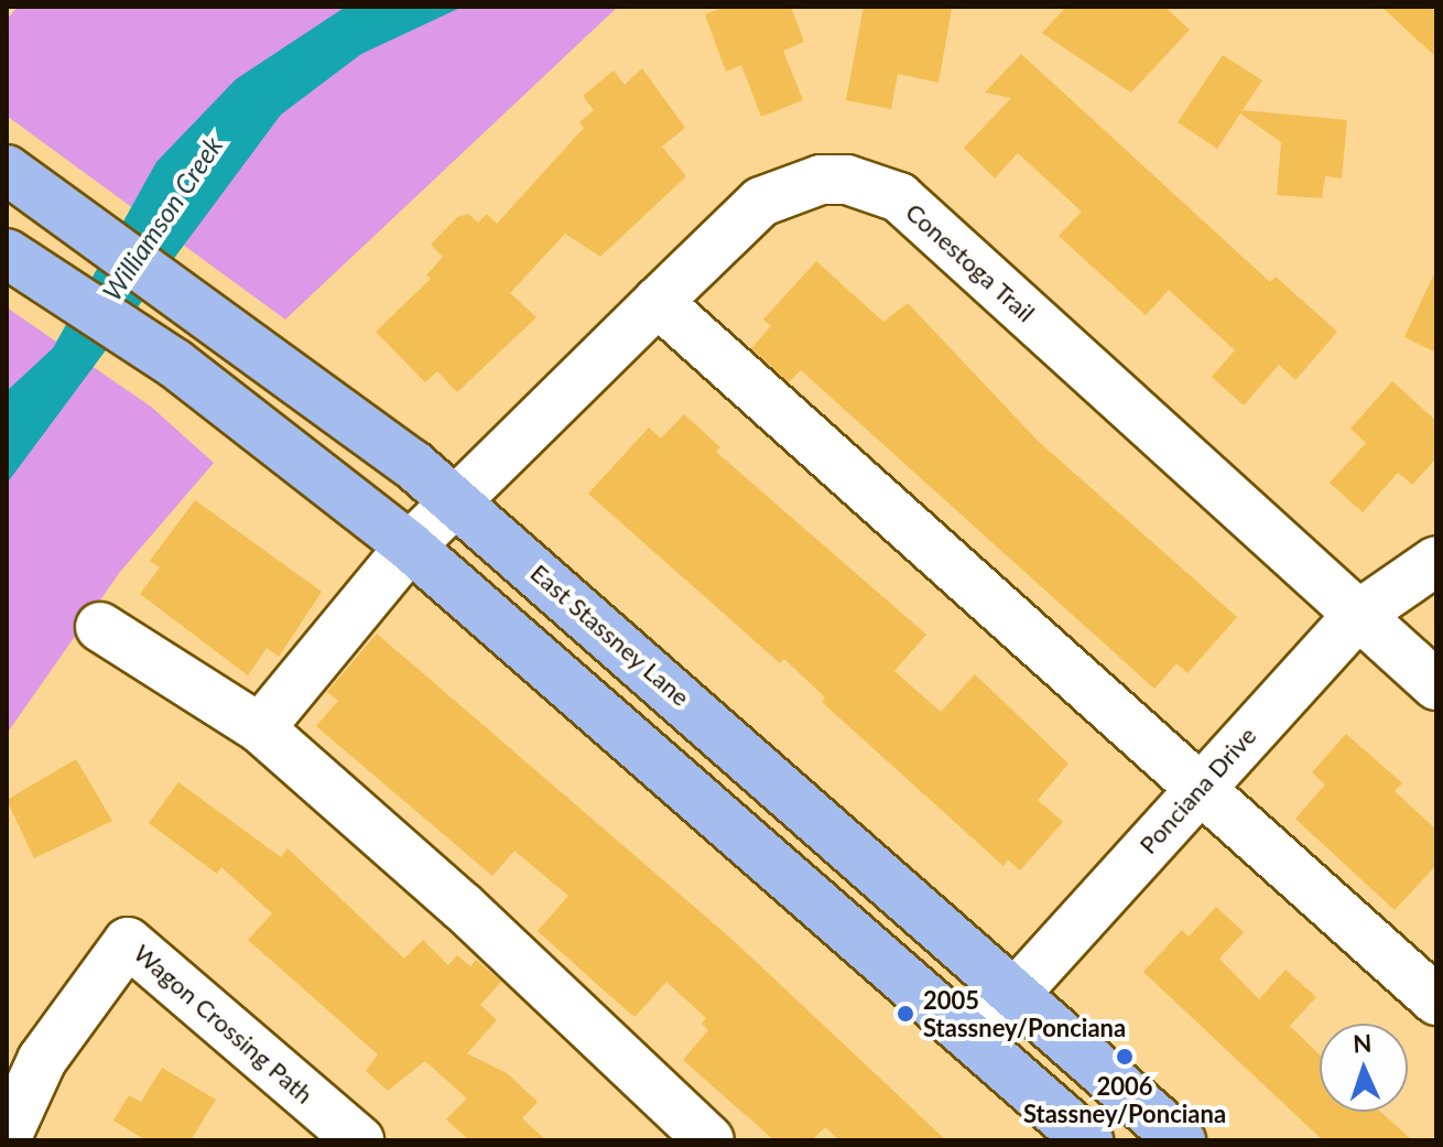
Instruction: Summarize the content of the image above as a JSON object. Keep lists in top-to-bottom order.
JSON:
{
  "streets": {
    "main road": ["East Stassney Lane"],
    "street": ["Conestoga Trail", "Ponciana Drive", "Wagon Crossing Path"]
  },
  "crossings": [
    ["Conestoga Trail", "East Stassney Lane"],
    ["Conestoga Trail", "Ponciana Drive"],
    ["East Stassney Lane", "Ponciana Drive"]
  ],
  "water": ["Williamson Creek"],
  "places": ["2005 Stassney/Ponciana", "2006 Stassney/Ponciana"],
  "north": "top"
}
